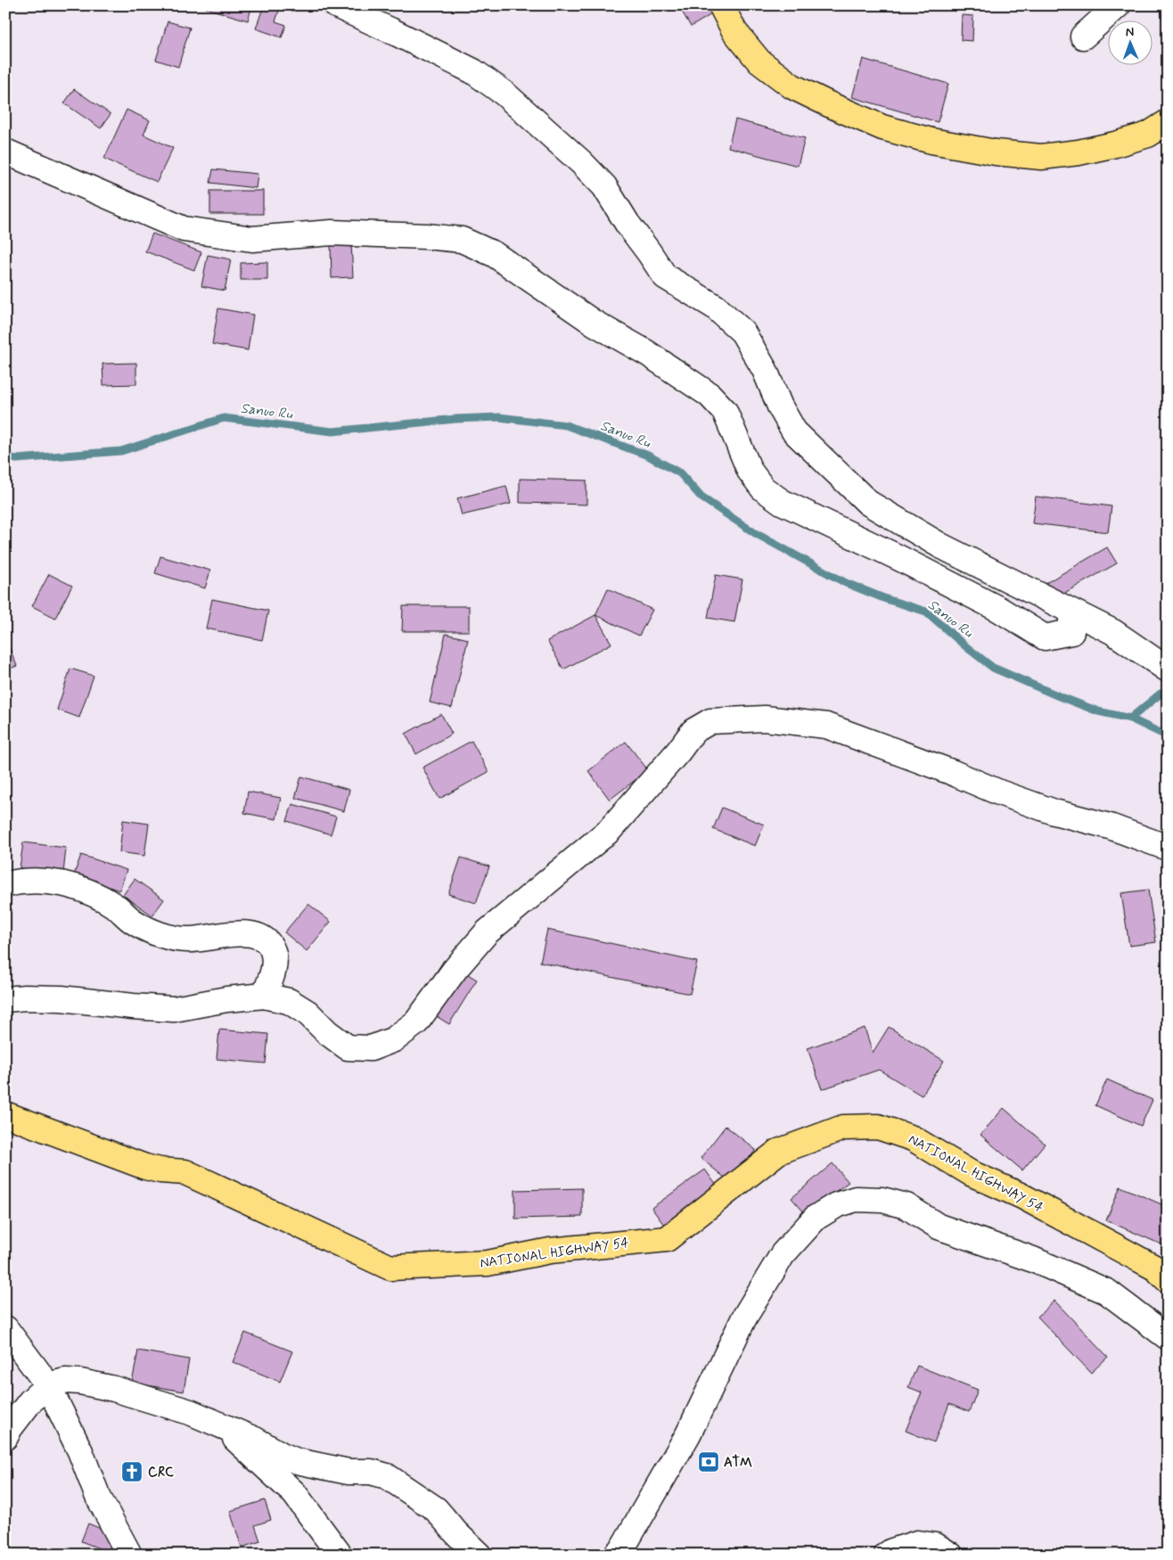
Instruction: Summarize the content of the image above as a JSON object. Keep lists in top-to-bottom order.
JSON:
{
  "streets": {
    "main road": ["NATIONAL HIGHWAY 54"]
  },
  "water": ["Sanuo Ru"],
  "places": {
    "bank": ["ATM"],
    "church": ["CRC"]
  },
  "north": "top"
}
